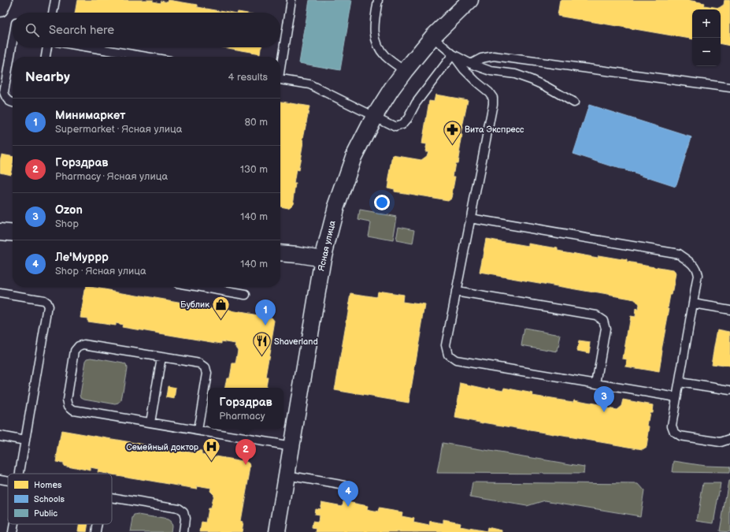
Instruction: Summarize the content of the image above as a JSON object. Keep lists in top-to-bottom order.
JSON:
{
  "streets": {
    "street": ["Ясная улица"]
  },
  "places": {
    "pharmacy": ["Вита Экспресс"],
    "shop": ["Бублик"],
    "restaurant": ["Shaverland"],
    "hospital": ["Семейный доктор"]
  },
  "legend": ["Homes", "Schools", "Public"],
  "page": {
    "map_buttons": ["+", "−"],
    "search": "Search here",
    "heading": ["Nearby", "4 results"],
    "list": [
      {
        "mark": "1",
        "name": "Минимаркет",
        "note": "Supermarket · Ясная улица",
        "value": "80 m"
      },
      {
        "mark": "2",
        "name": "Горздрав",
        "note": "Pharmacy · Ясная улица",
        "value": "130 m"
      },
      {
        "mark": "3",
        "name": "Ozon",
        "note": "Shop",
        "value": "140 m"
      },
      {
        "mark": "4",
        "name": "Ле'Муррр",
        "note": "Shop · Ясная улица",
        "value": "140 m"
      }
    ],
    "pins": [
      "1",
      "3",
      "2",
      "4"
    ],
    "popup": ["Горздрав", "Pharmacy"]
  }
}
